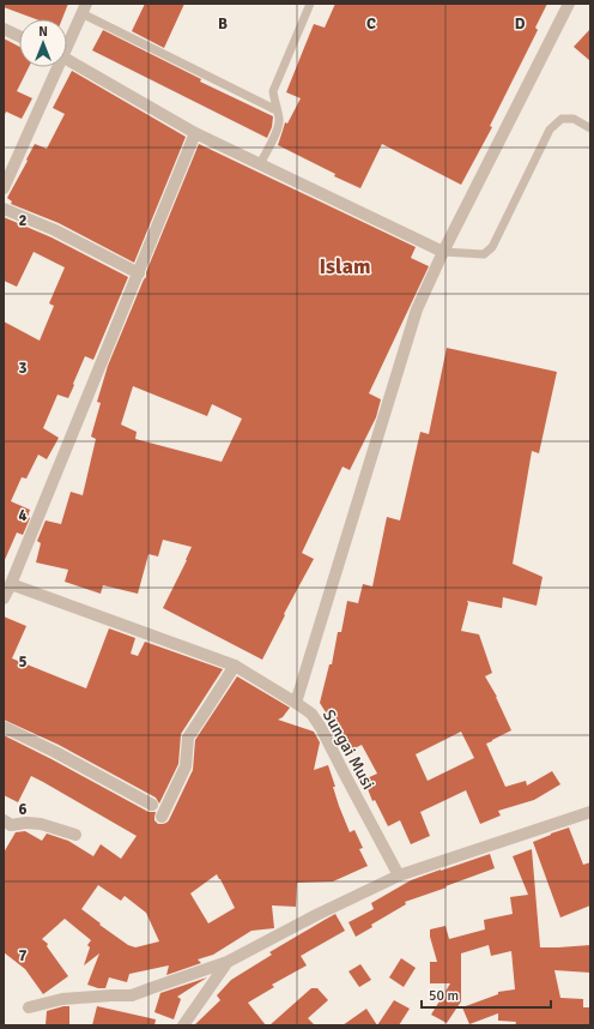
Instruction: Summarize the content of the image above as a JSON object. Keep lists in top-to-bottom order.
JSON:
{
  "streets": {
    "street": ["Sungai Musi"]
  },
  "districts": ["Islam"],
  "scale_bar": "50 m",
  "north": "top",
  "grid": {
    "columns": ["B", "C", "D"],
    "rows": [
      "2",
      "3",
      "4",
      "5",
      "6",
      "7"
    ]
  }
}
